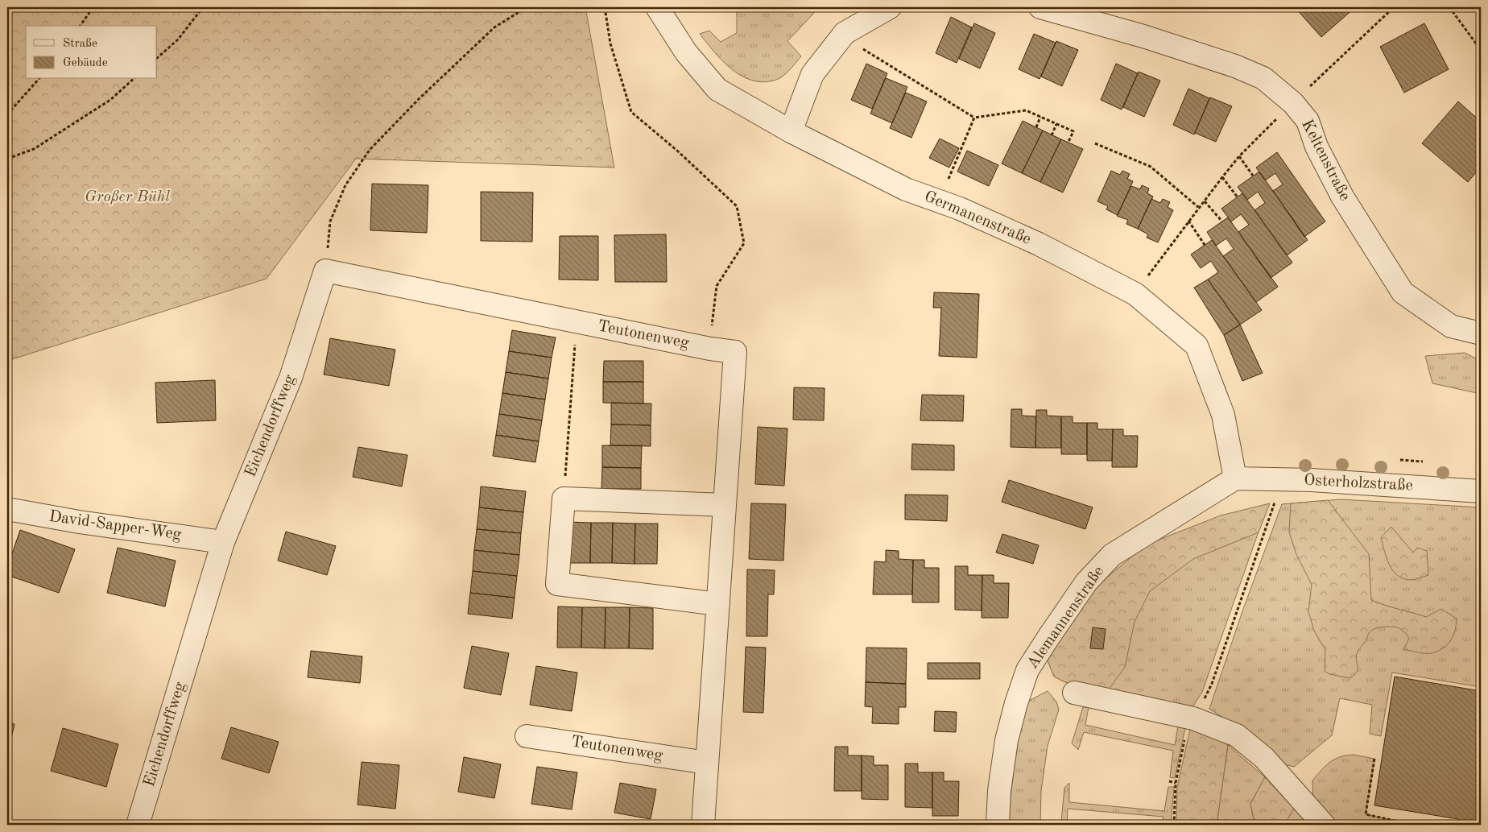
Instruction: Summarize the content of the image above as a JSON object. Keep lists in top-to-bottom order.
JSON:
{
  "streets": {
    "street": [
      "Keltenstraße",
      "Germanenstraße",
      "Teutonenweg",
      "Eichendorffweg",
      "Osterholzstraße",
      "David-Sapper-Weg",
      "Alemannenstraße"
    ]
  },
  "crossings": [
    ["Germanenstraße", "Osterholzstraße"],
    ["Germanenstraße", "Alemannenstraße"],
    ["Eichendorffweg", "David-Sapper-Weg"],
    ["Osterholzstraße", "Alemannenstraße"]
  ],
  "parks": ["Großer Bühl"],
  "legend": ["Straße", "Gebäude"]
}
